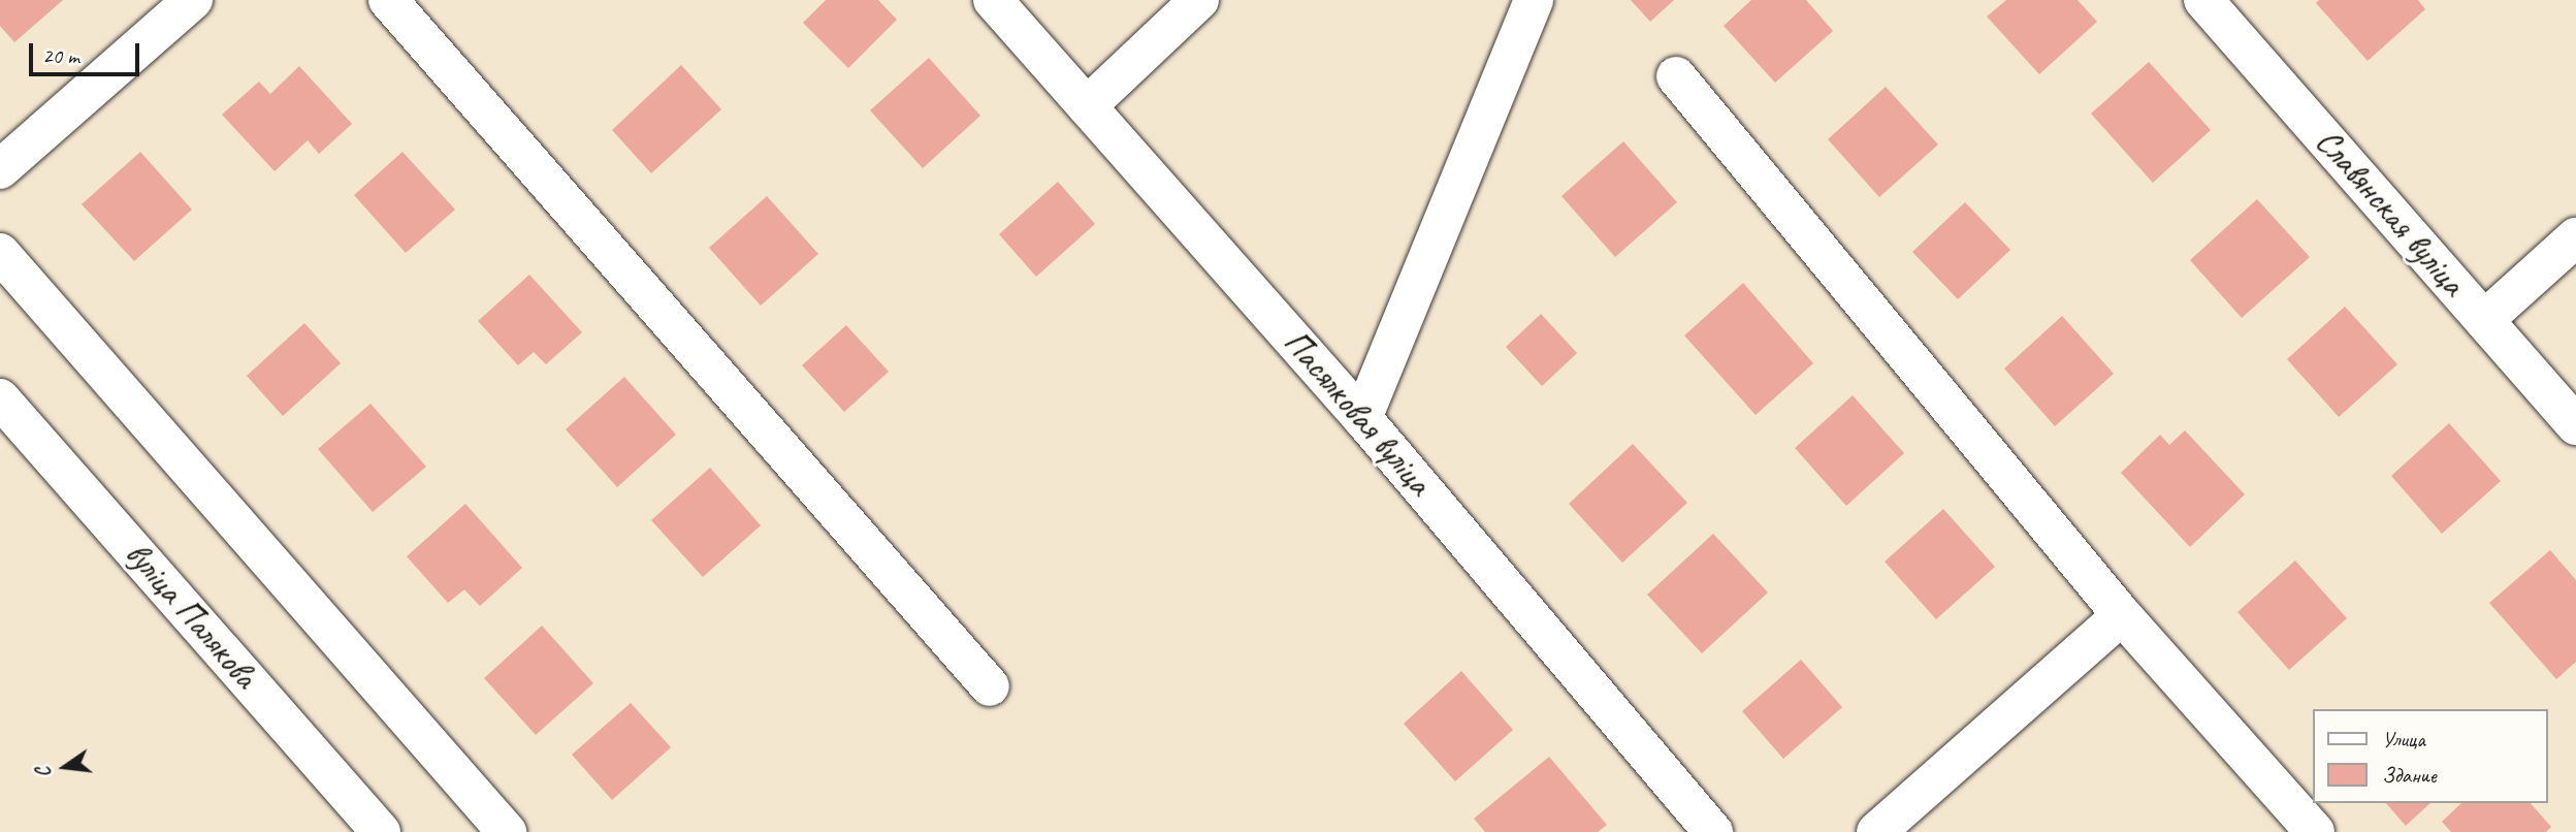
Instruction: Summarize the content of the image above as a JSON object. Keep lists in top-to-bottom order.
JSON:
{
  "streets": {
    "street": ["Славянская вуліца", "Пасялковая вуліца", "вуліца Палякова"]
  },
  "legend": ["Улица", "Здание"],
  "scale_bar": "20 m",
  "north": "left"
}
